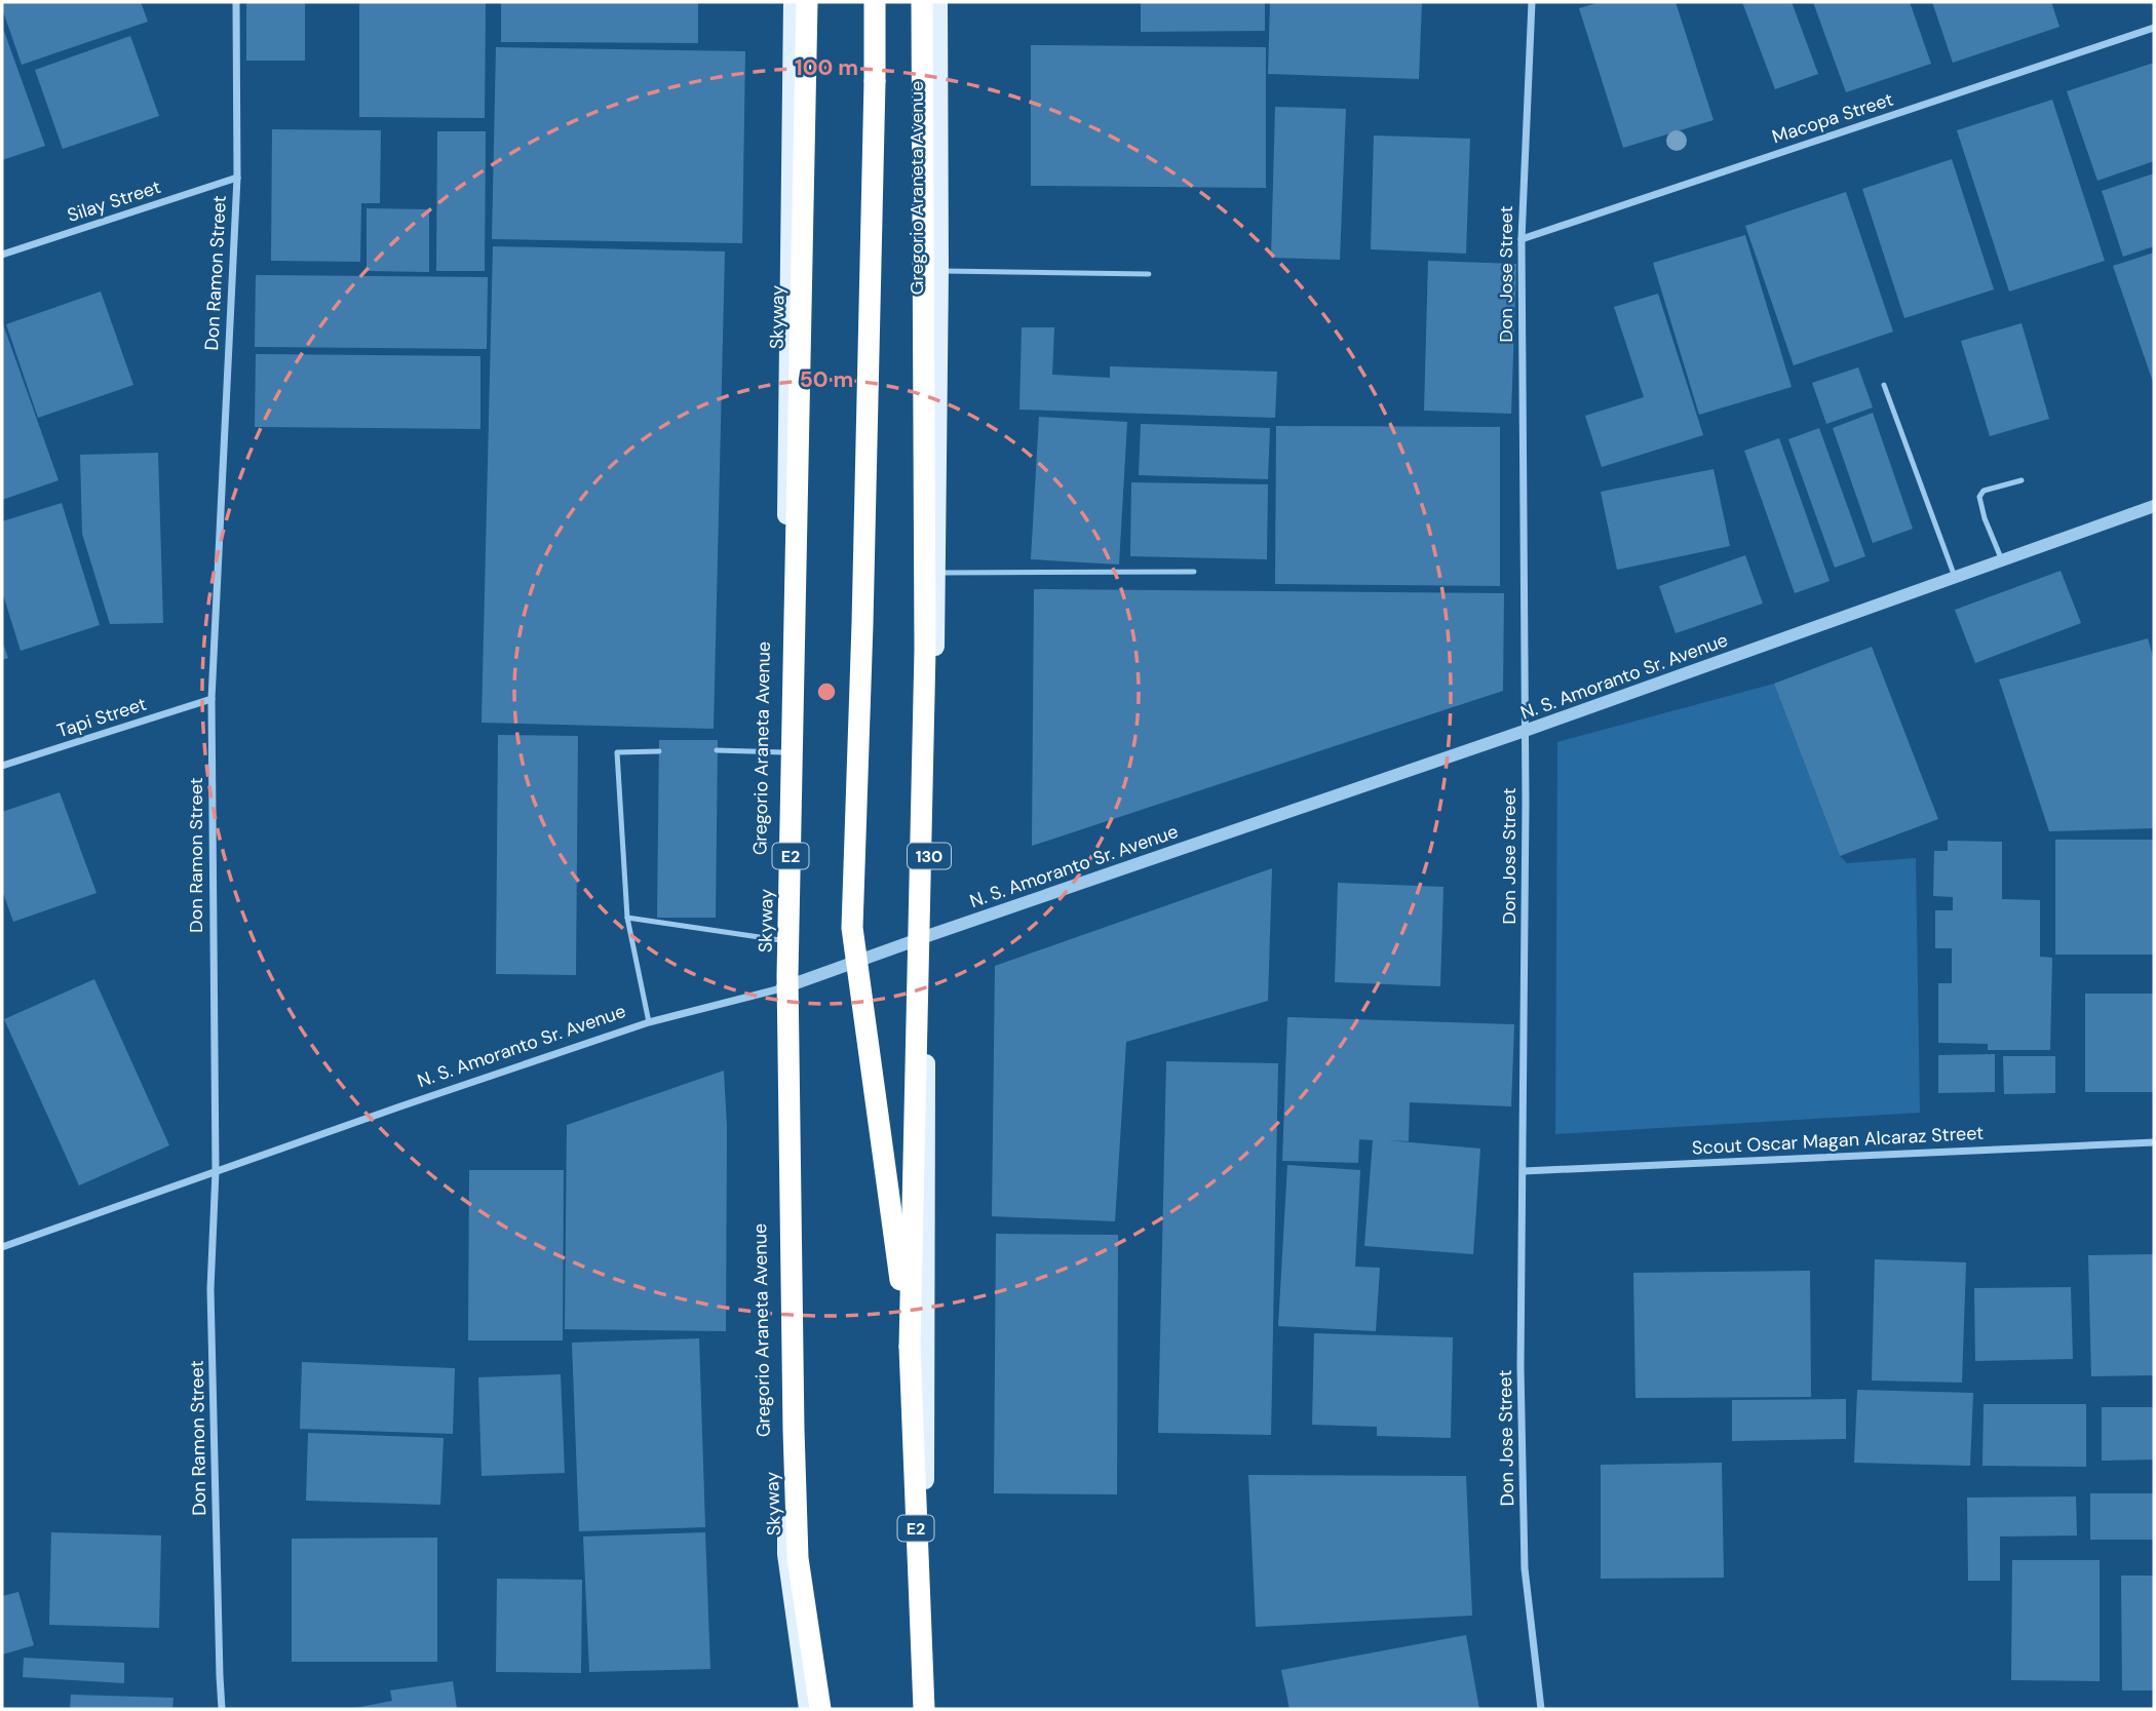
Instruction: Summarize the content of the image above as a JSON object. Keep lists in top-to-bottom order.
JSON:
{
  "streets": {
    "highway": ["Skyway", "E2"],
    "main road": ["Gregorio Araneta Avenue", "130"],
    "street": [
      "Macopa Street",
      "Silay Street",
      "Don Ramon Street",
      "Don Jose Street",
      "N. S. Amoranto Sr. Avenue",
      "Tapi Street",
      "Scout Oscar Magan Alcaraz Street"
    ]
  },
  "crossings": [
    ["Macopa Street", "Don Jose Street"],
    ["Gregorio Araneta Avenue", "N. S. Amoranto Sr. Avenue"],
    ["Silay Street", "Don Ramon Street"],
    ["Don Ramon Street", "N. S. Amoranto Sr. Avenue"],
    ["Don Ramon Street", "Tapi Street"],
    ["Don Jose Street", "N. S. Amoranto Sr. Avenue"],
    ["Don Jose Street", "Scout Oscar Magan Alcaraz Street"]
  ],
  "rings": ["100 m", "50 m"]
}
